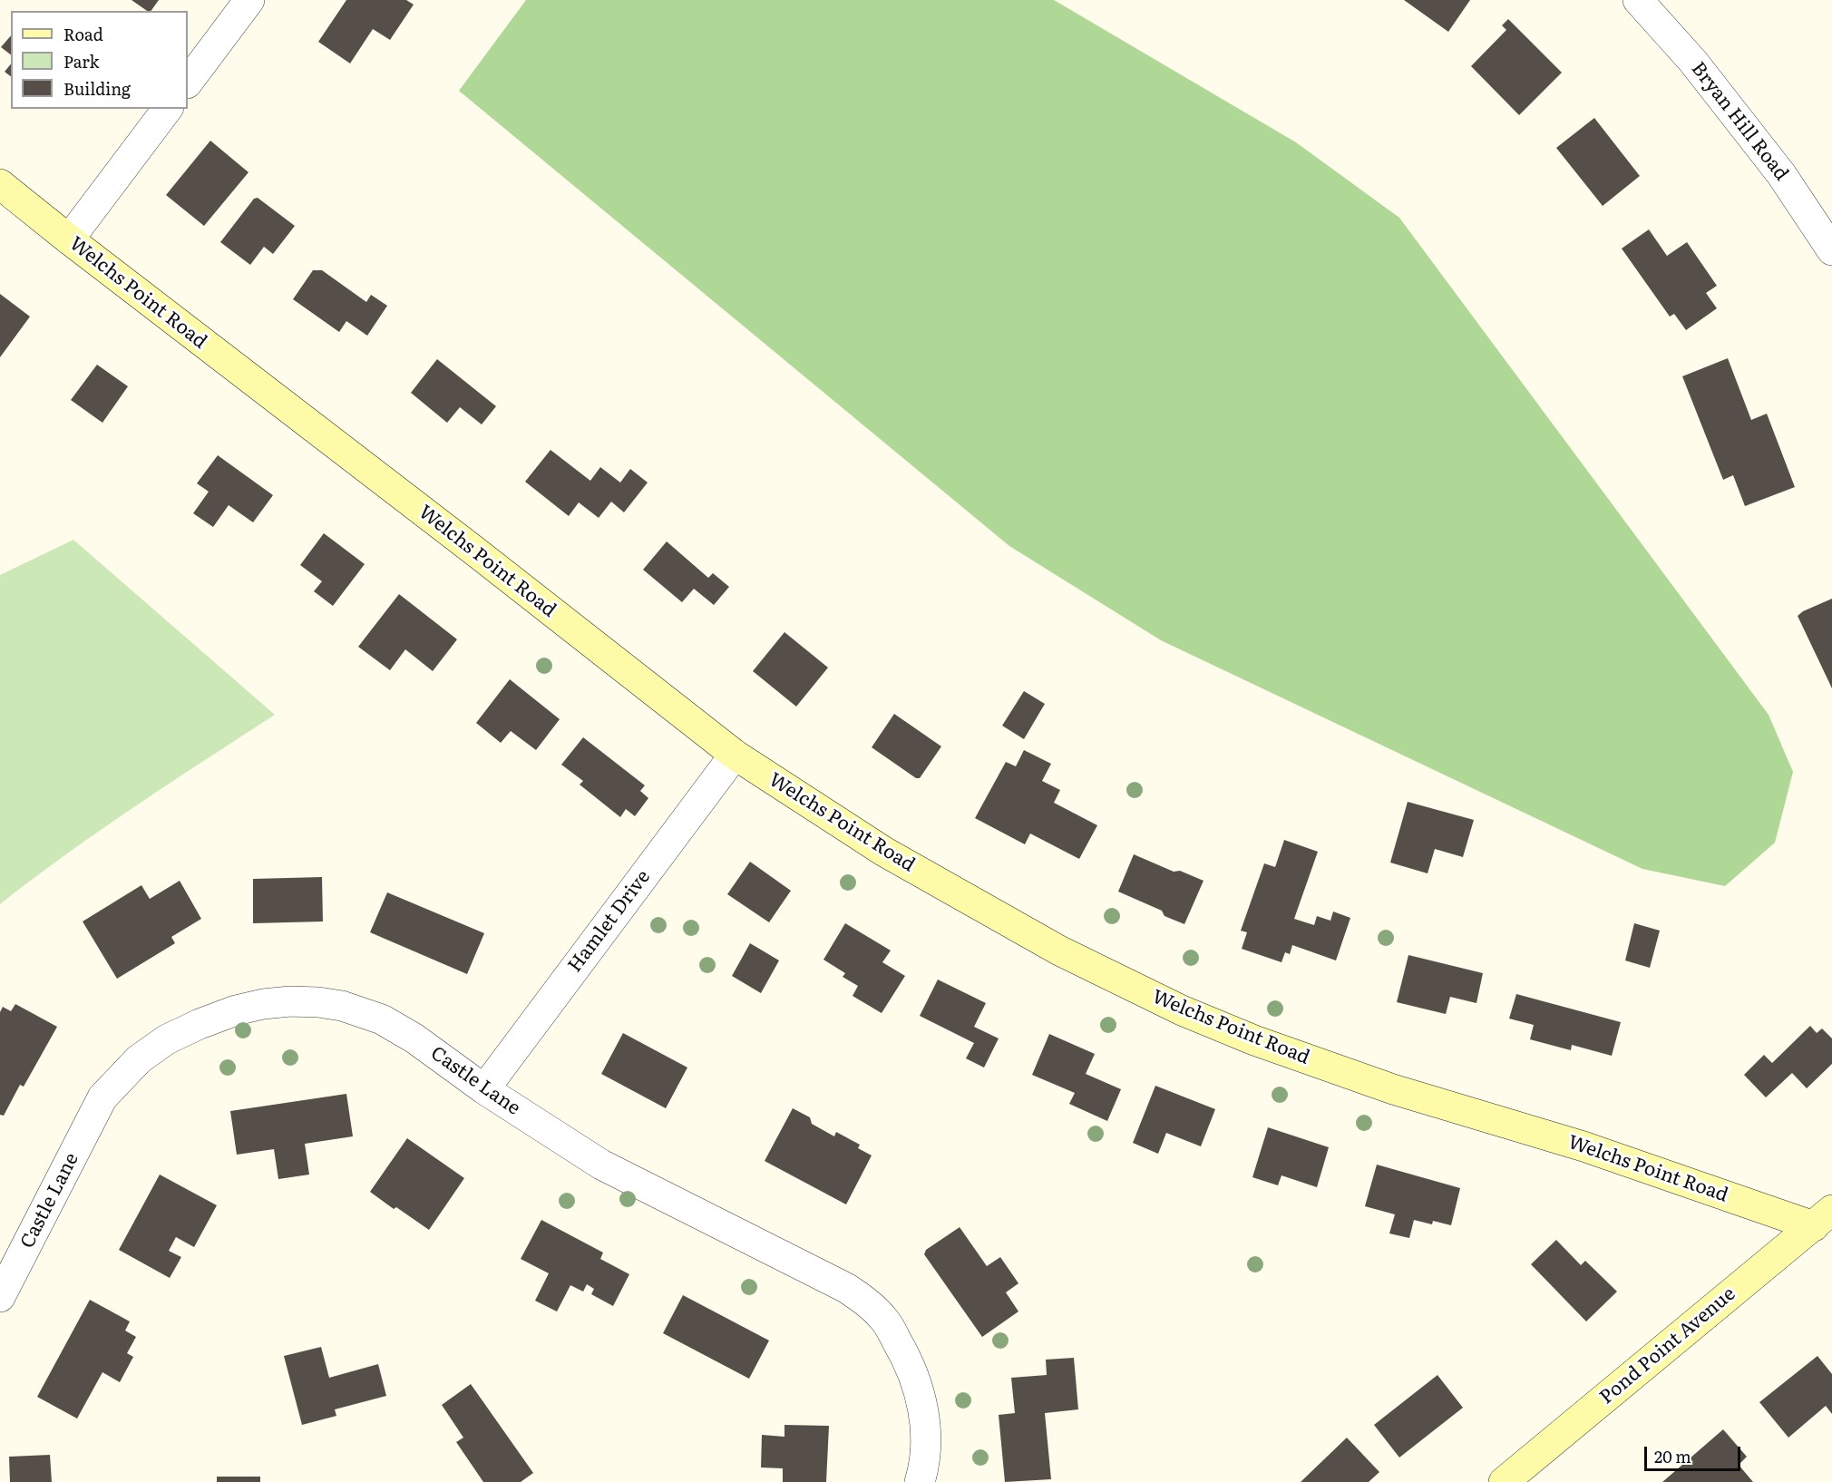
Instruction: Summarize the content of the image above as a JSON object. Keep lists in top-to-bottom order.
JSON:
{
  "streets": {
    "street": [
      "Bryan Hill Road",
      "Welchs Point Road",
      "Hamlet Drive",
      "Castle Lane",
      "Pond Point Avenue"
    ]
  },
  "crossings": [
    ["Welchs Point Road", "Hamlet Drive"],
    ["Welchs Point Road", "Pond Point Avenue"],
    ["Hamlet Drive", "Castle Lane"]
  ],
  "legend": ["Road", "Park", "Building"],
  "scale_bar": "20 m"
}
